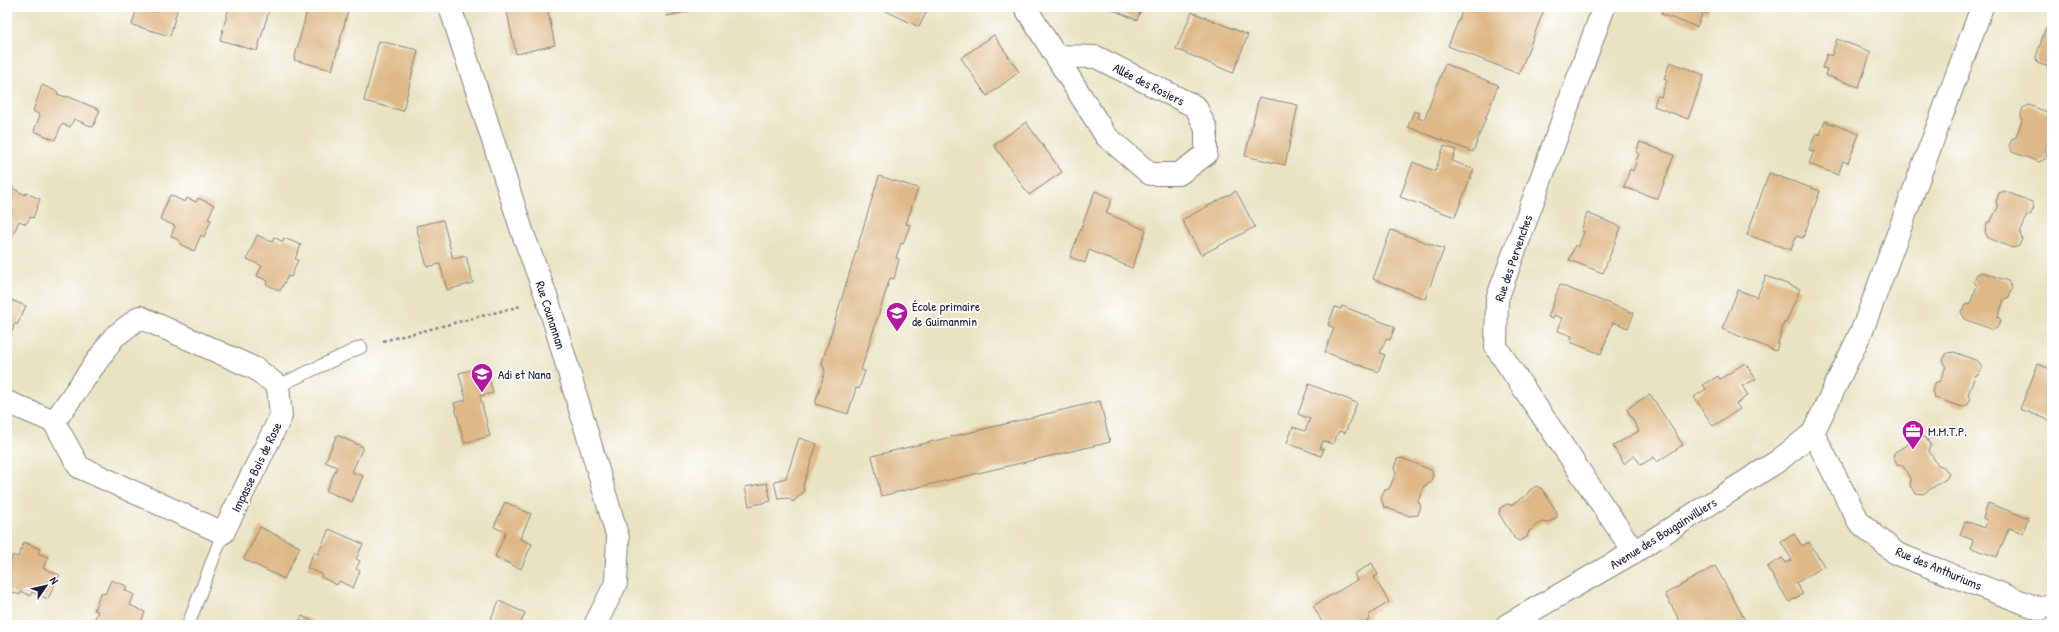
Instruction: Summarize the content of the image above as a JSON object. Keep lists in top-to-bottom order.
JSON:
{
  "streets": {
    "street": [
      "Allée des Rosiers",
      "Rue des Pervenches",
      "Rue Counannan",
      "Impasse Bois de Rose",
      "Avenue des Bougainvilliers",
      "Rue des Anthuriums"
    ]
  },
  "crossings": [
    ["Rue des Pervenches", "Avenue des Bougainvilliers"],
    ["Avenue des Bougainvilliers", "Rue des Anthuriums"]
  ],
  "places": {
    "school or university": ["École primaire de Guimanmin", "Adi et Nana"],
    "office": ["M.M.T.P."]
  },
  "north": "top right"
}
